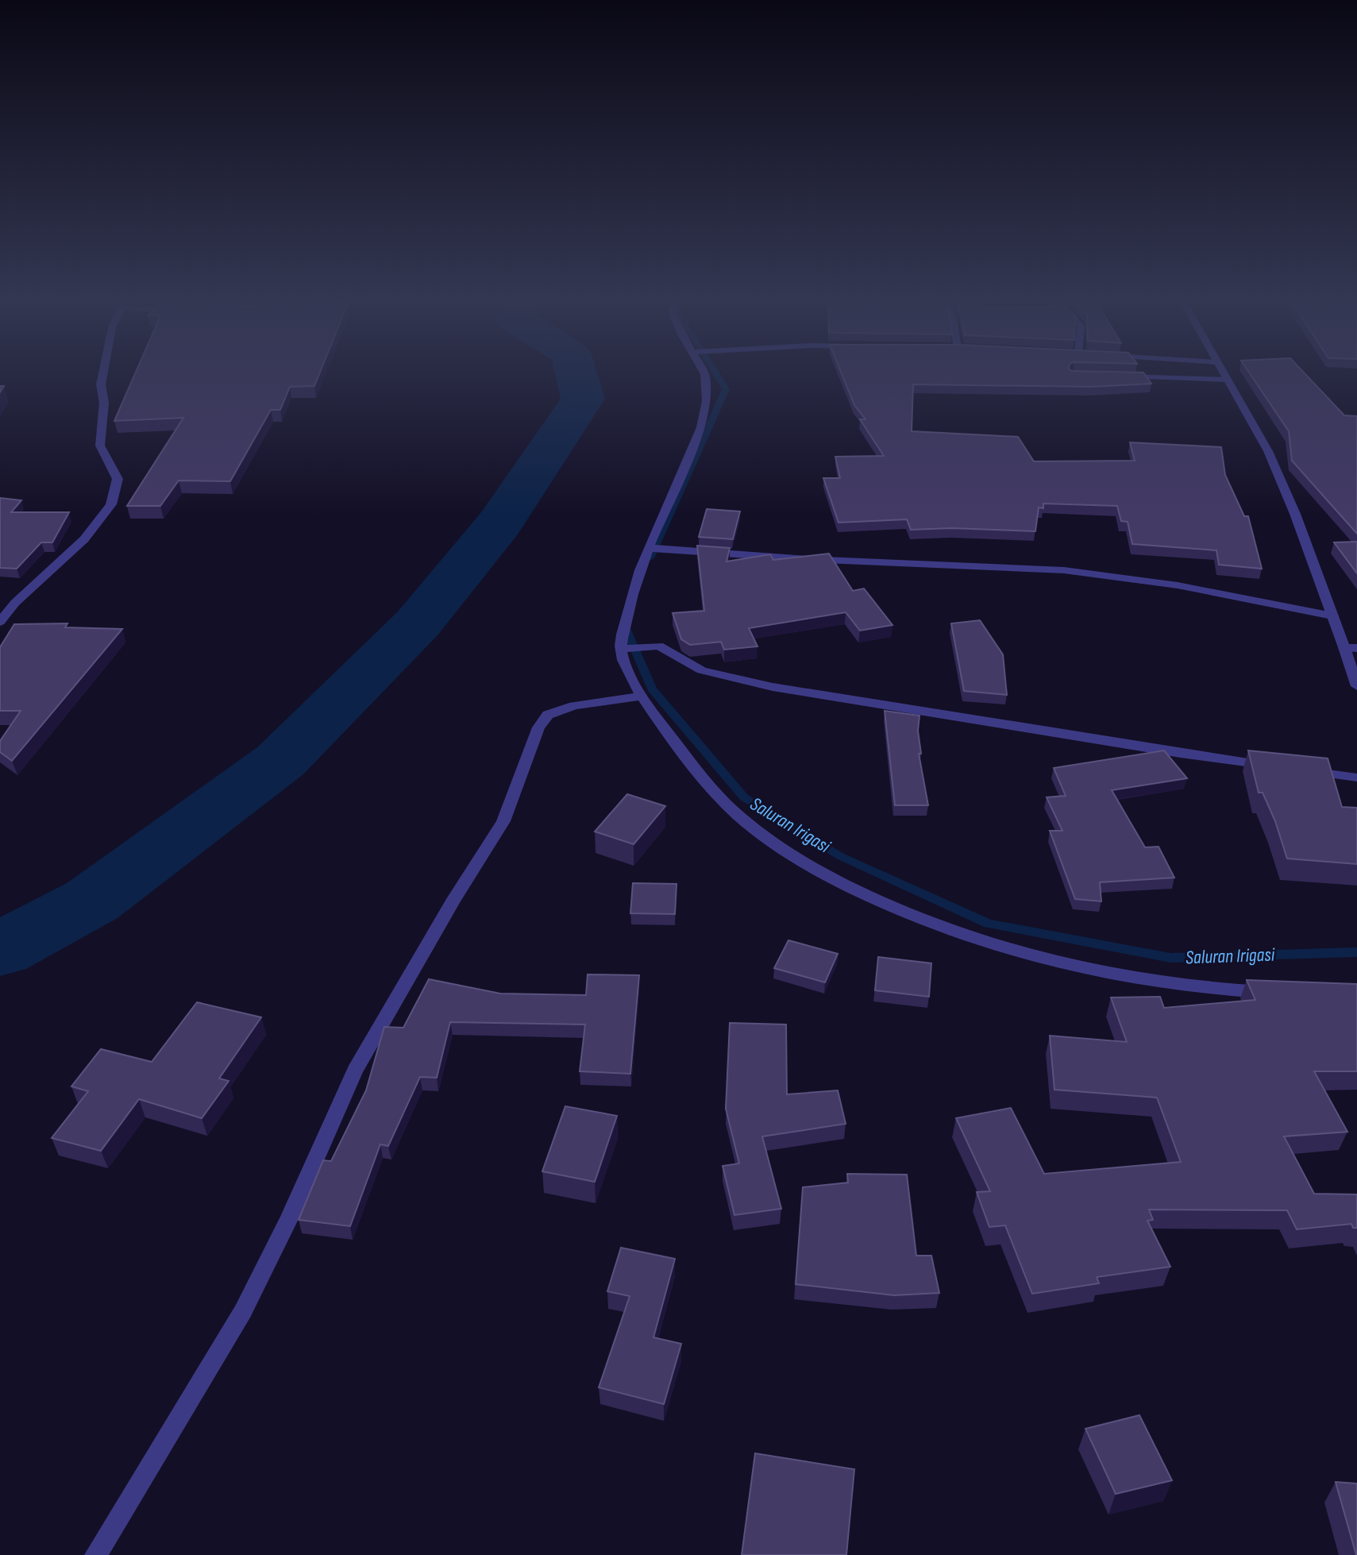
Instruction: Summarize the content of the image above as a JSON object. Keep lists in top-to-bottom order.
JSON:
{
  "water": ["Saluran Irigasi"]
}
